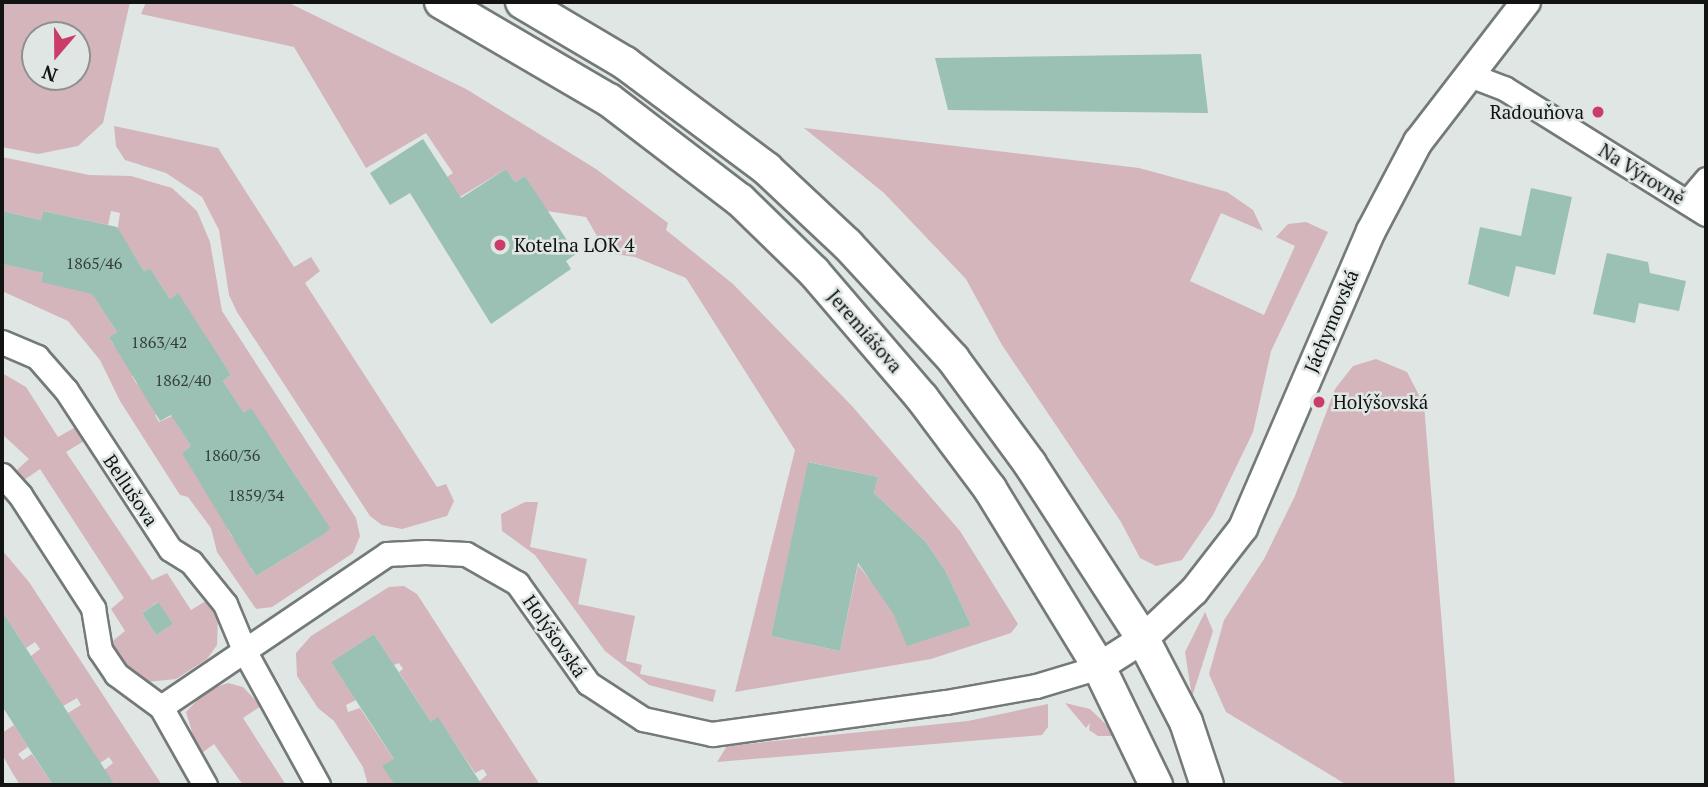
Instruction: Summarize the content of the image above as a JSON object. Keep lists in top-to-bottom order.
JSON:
{
  "streets": {
    "main road": ["Jeremiášova"],
    "street": [
      "Na Výrovně",
      "Jáchymovská",
      "Bellušova",
      "Holýšovská"
    ]
  },
  "crossings": [
    ["Na Výrovně", "Jáchymovská"],
    ["Jáchymovská", "Jeremiášova"],
    ["Jáchymovská", "Holýšovská"],
    ["Jeremiášova", "Holýšovská"],
    ["Bellušova", "Holýšovská"]
  ],
  "places": ["Radouňova", "Kotelna LOK 4", "Holýšovská"],
  "house_numbers": [
    "1865/46",
    "1863/42",
    "1862/40",
    "1860/36",
    "1859/34"
  ],
  "north": "bottom"
}
